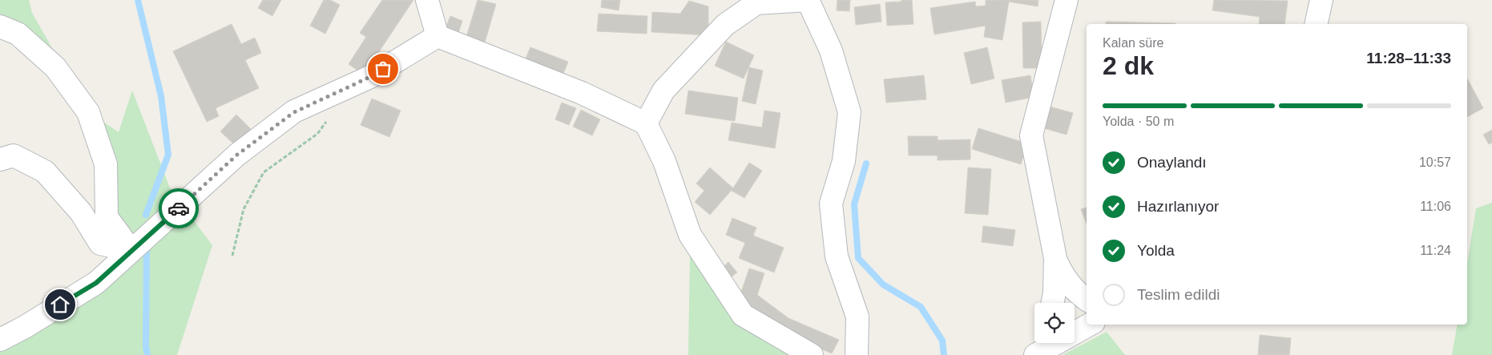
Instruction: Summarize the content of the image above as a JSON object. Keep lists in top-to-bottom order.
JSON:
{
  "page": {
    "heading": ["2 dk", "Kalan süre", "11:28–11:33"],
    "bar": "Yolda · 50 m",
    "list": [
      ["Onaylandı", "10:57"],
      ["Hazırlanıyor", "11:06"],
      ["Yolda", "11:24"],
      "Teslim edildi"
    ]
  }
}
